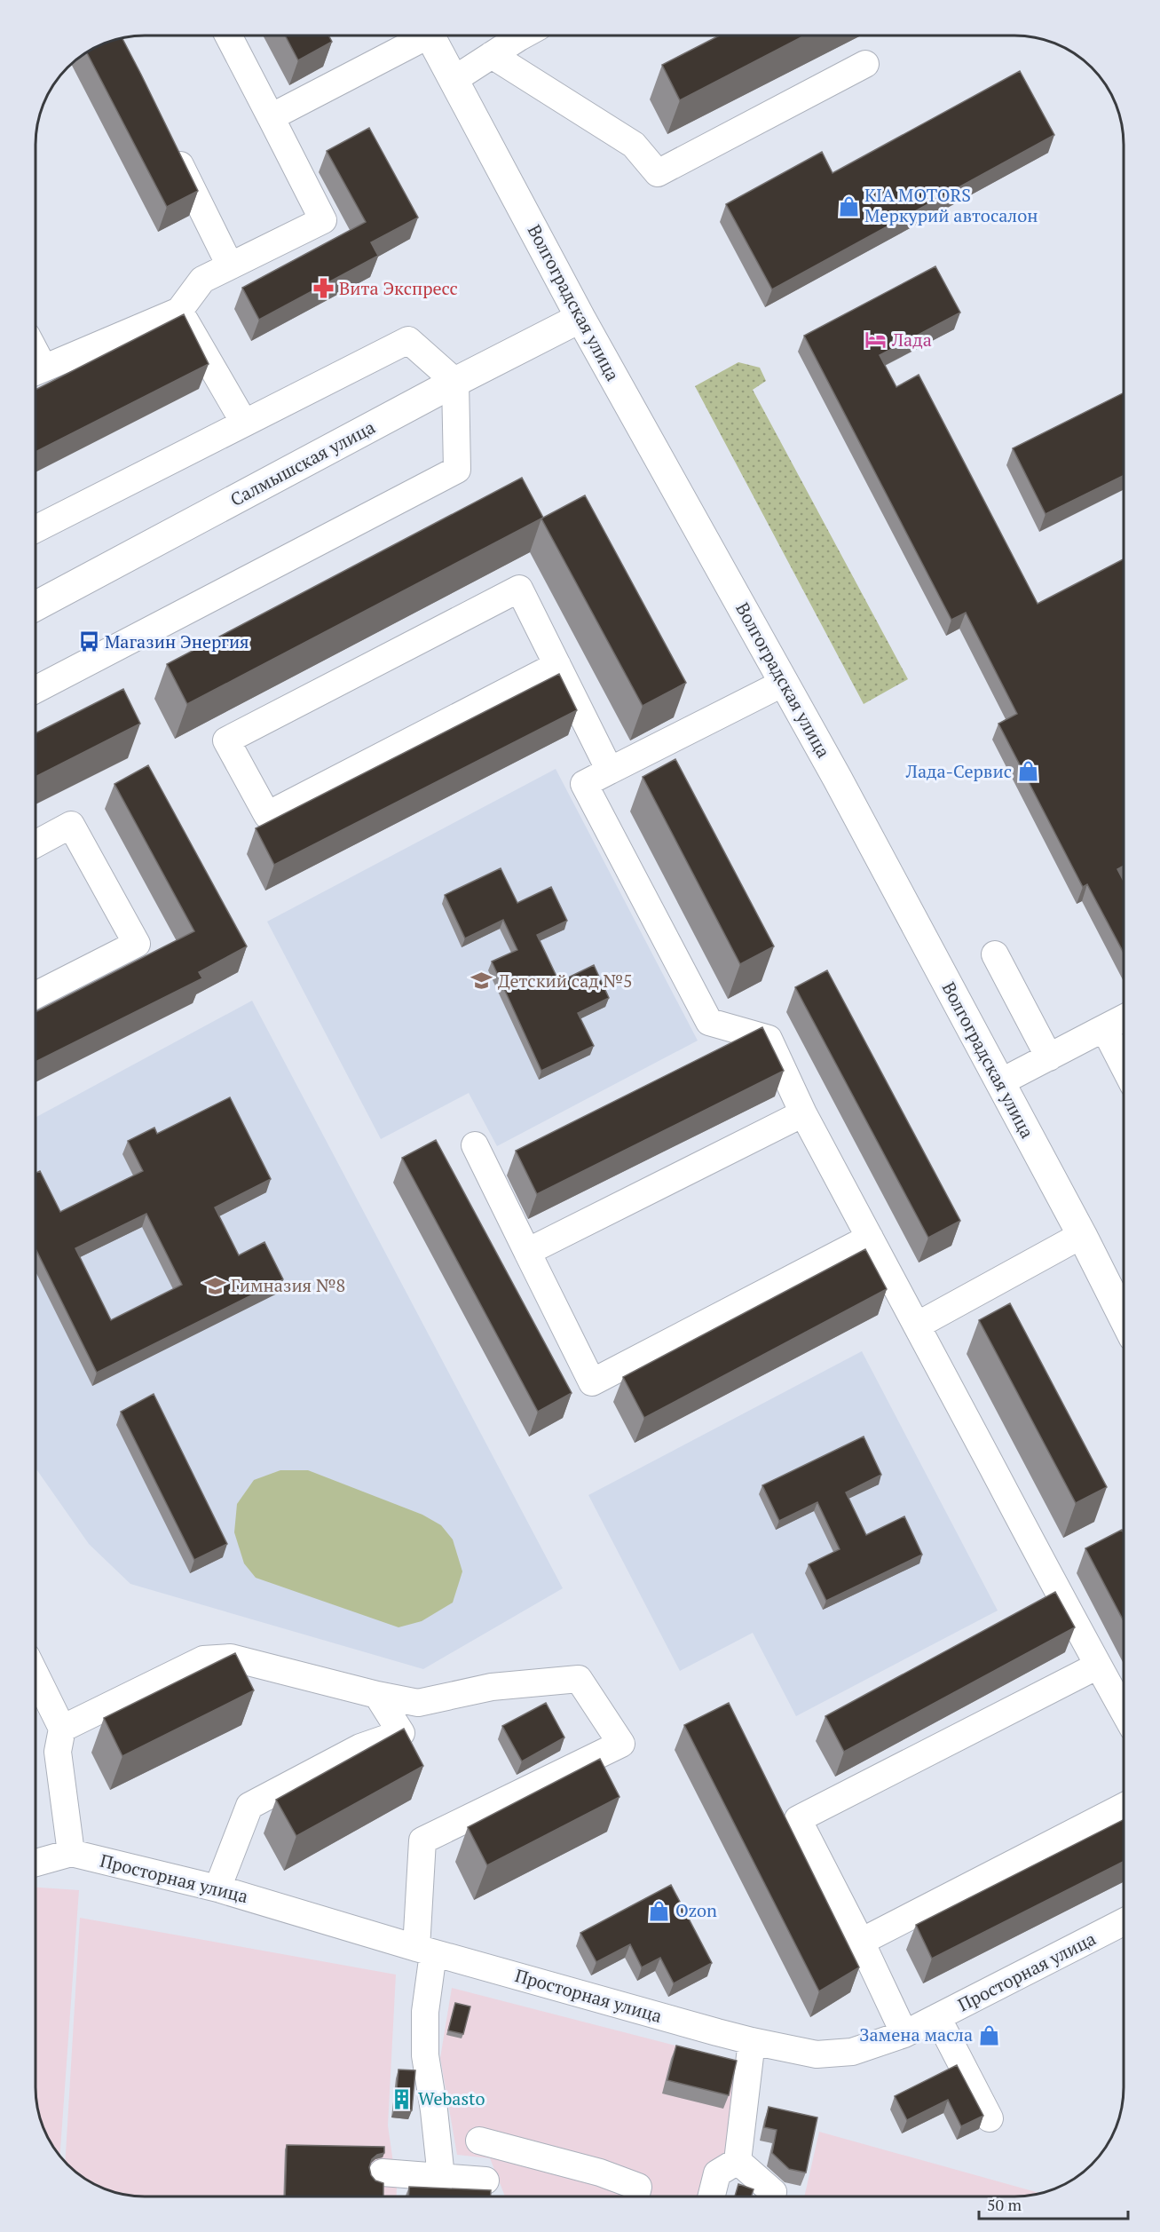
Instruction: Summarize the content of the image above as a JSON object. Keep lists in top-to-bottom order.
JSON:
{
  "streets": {
    "main road": ["Волгоградская улица", "Салмышская улица"],
    "street": ["Просторная улица"]
  },
  "crossings": [
    ["Волгоградская улица", "Салмышская улица"]
  ],
  "places": {
    "shop": [
      "KIA MOTORS Меркурий автосалон",
      "Лада-Сервис",
      "Ozon",
      "Замена масла"
    ],
    "pharmacy": ["Вита Экспресс"],
    "hotel": ["Лада"],
    "bus stop": ["Магазин Энергия"],
    "school or university": ["Детский сад №5", "Гимназия №8"],
    "building": ["Webasto"]
  },
  "scale_bar": "50 m"
}
